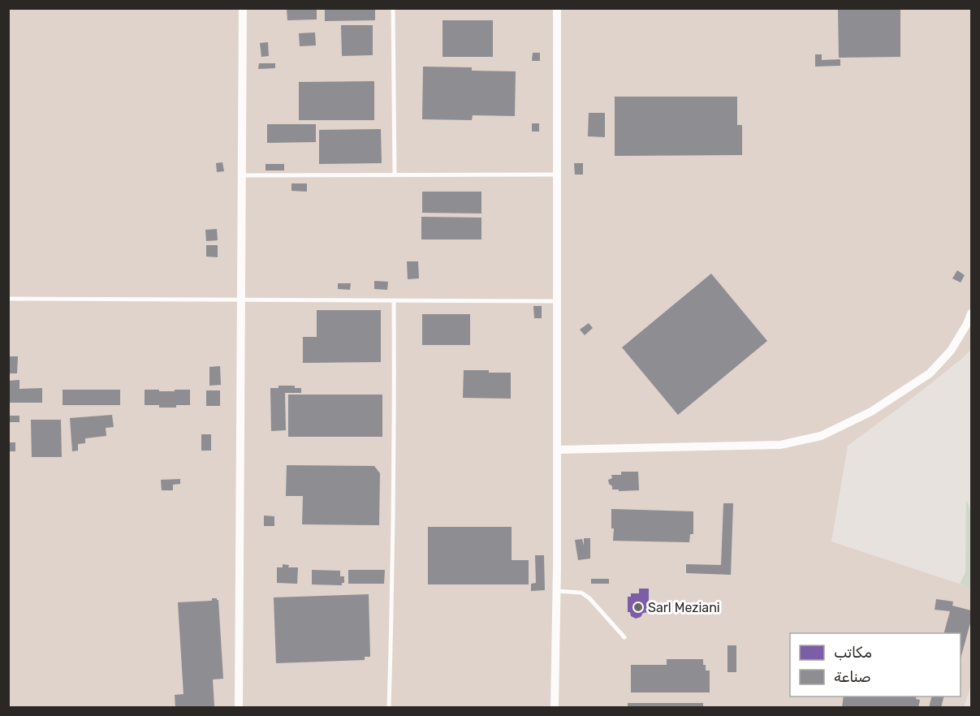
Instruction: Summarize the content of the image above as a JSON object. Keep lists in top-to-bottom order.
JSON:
{
  "places": ["Sarl Meziani"],
  "legend": ["مكاتب", "صناعة"]
}
